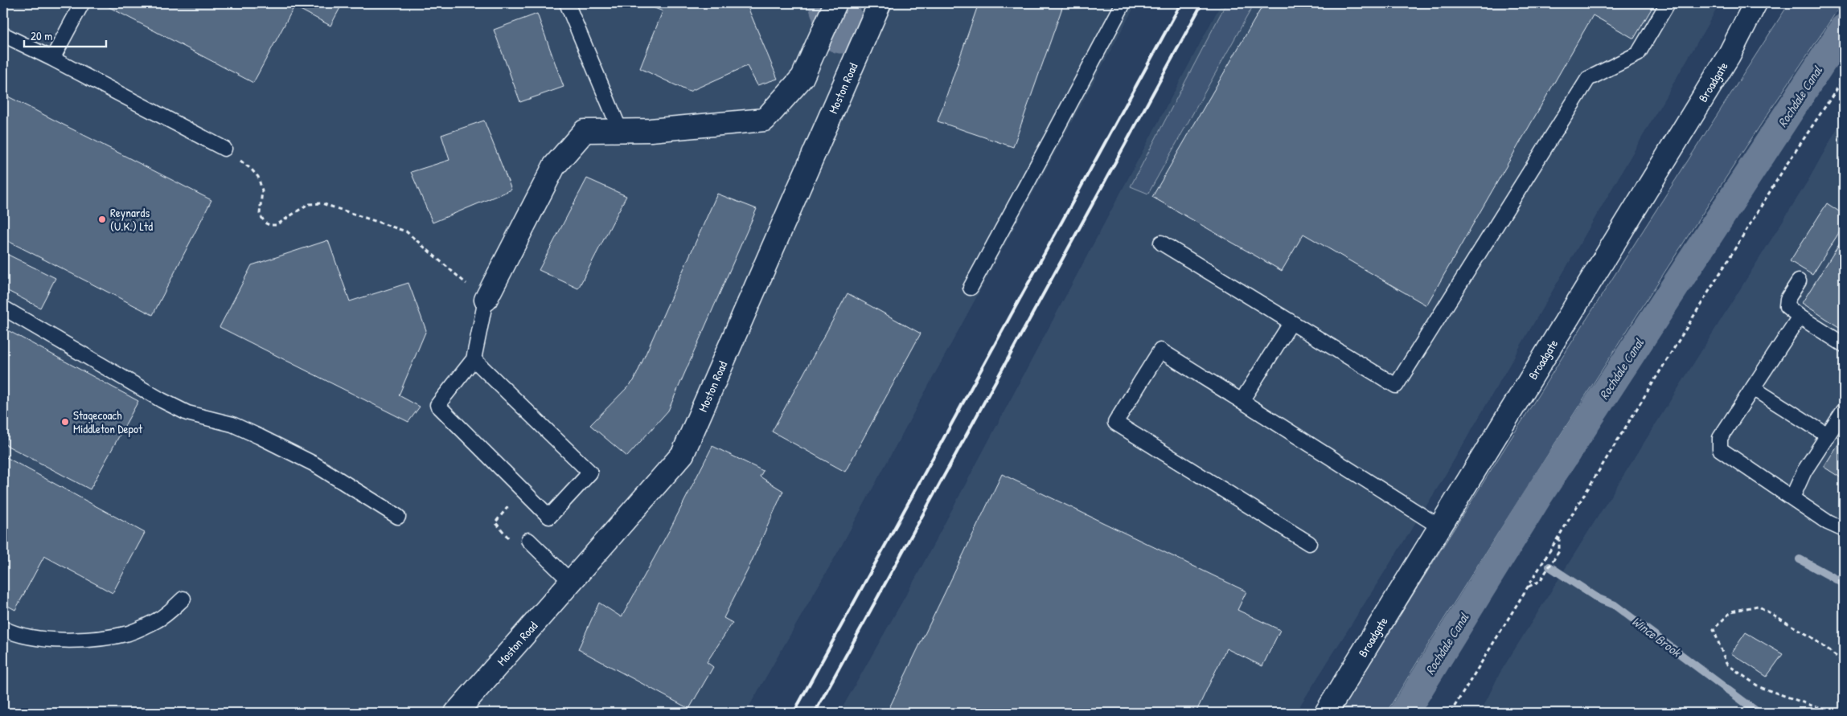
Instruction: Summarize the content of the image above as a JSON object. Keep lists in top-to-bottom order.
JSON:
{
  "streets": {
    "street": ["Broadgate", "Moston Road"]
  },
  "water": ["Rochdale Canal", "Wince Brook"],
  "places": ["Reynards (U.K.) Ltd", "Stagecoach Middleton Depot"],
  "scale_bar": "20 m"
}
